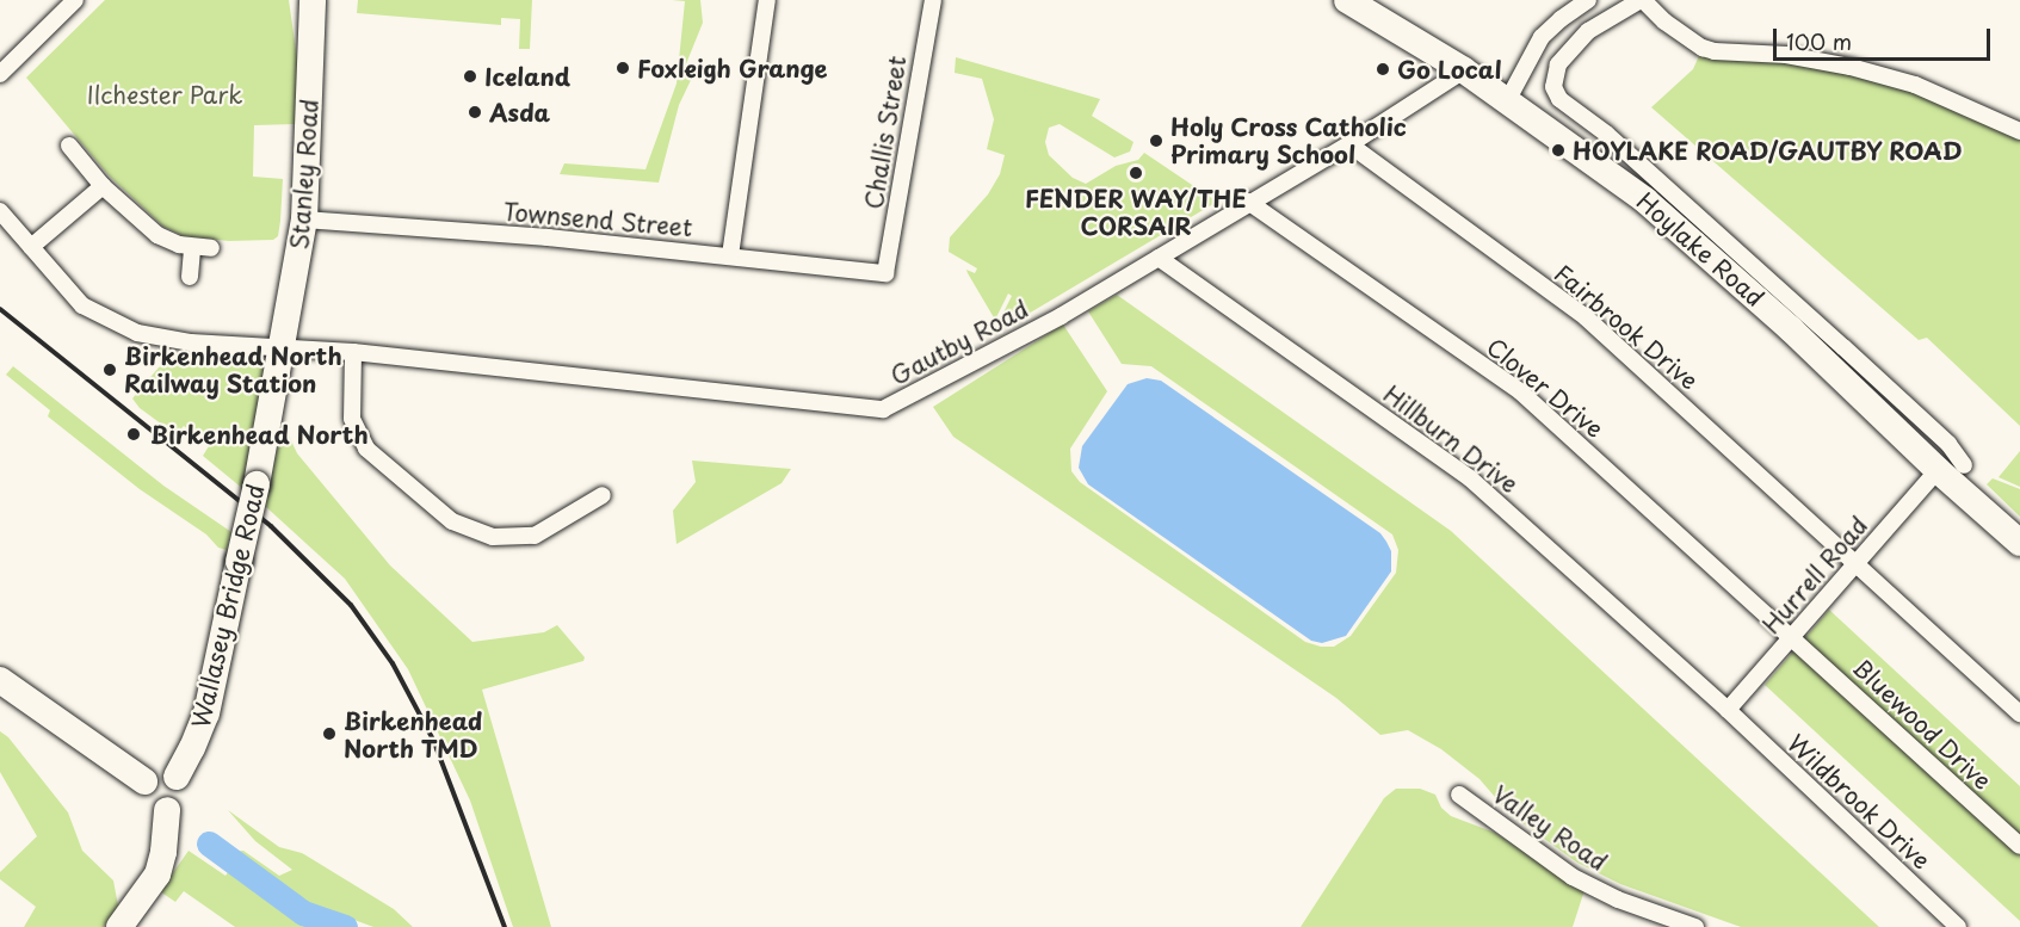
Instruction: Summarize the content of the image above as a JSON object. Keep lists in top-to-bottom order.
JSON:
{
  "streets": {
    "main road": ["Stanley Road", "Hoylake Road", "Wallasey Bridge Road"],
    "street": [
      "Challis Street",
      "Townsend Street",
      "Fairbrook Drive",
      "Gautby Road",
      "Clover Drive",
      "Hillburn Drive",
      "Hurrell Road",
      "Bluewood Drive",
      "Wildbrook Drive",
      "Valley Road"
    ]
  },
  "crossings": [
    ["Challis Street", "Townsend Street"],
    ["Stanley Road", "Townsend Street"],
    ["Stanley Road", "Gautby Road"],
    ["Stanley Road", "Wallasey Bridge Road"],
    ["Hoylake Road", "Gautby Road"],
    ["Hoylake Road", "Hurrell Road"],
    ["Fairbrook Drive", "Gautby Road"],
    ["Fairbrook Drive", "Hurrell Road"],
    ["Gautby Road", "Clover Drive"],
    ["Gautby Road", "Hillburn Drive"],
    ["Gautby Road", "Wallasey Bridge Road"],
    ["Clover Drive", "Hurrell Road"],
    ["Clover Drive", "Bluewood Drive"],
    ["Hillburn Drive", "Hurrell Road"],
    ["Hillburn Drive", "Wildbrook Drive"],
    ["Hurrell Road", "Bluewood Drive"],
    ["Hurrell Road", "Wildbrook Drive"]
  ],
  "parks": ["Ilchester Park"],
  "places": [
    "Foxleigh Grange",
    "Go Local",
    "Iceland",
    "Asda",
    "Holy Cross Catholic Primary School",
    "HOYLAKE ROAD/GAUTBY ROAD",
    "FENDER WAY/THE CORSAIR",
    "Birkenhead North Railway Station",
    "Birkenhead North",
    "Birkenhead North TMD"
  ],
  "scale_bar": "100 m"
}
